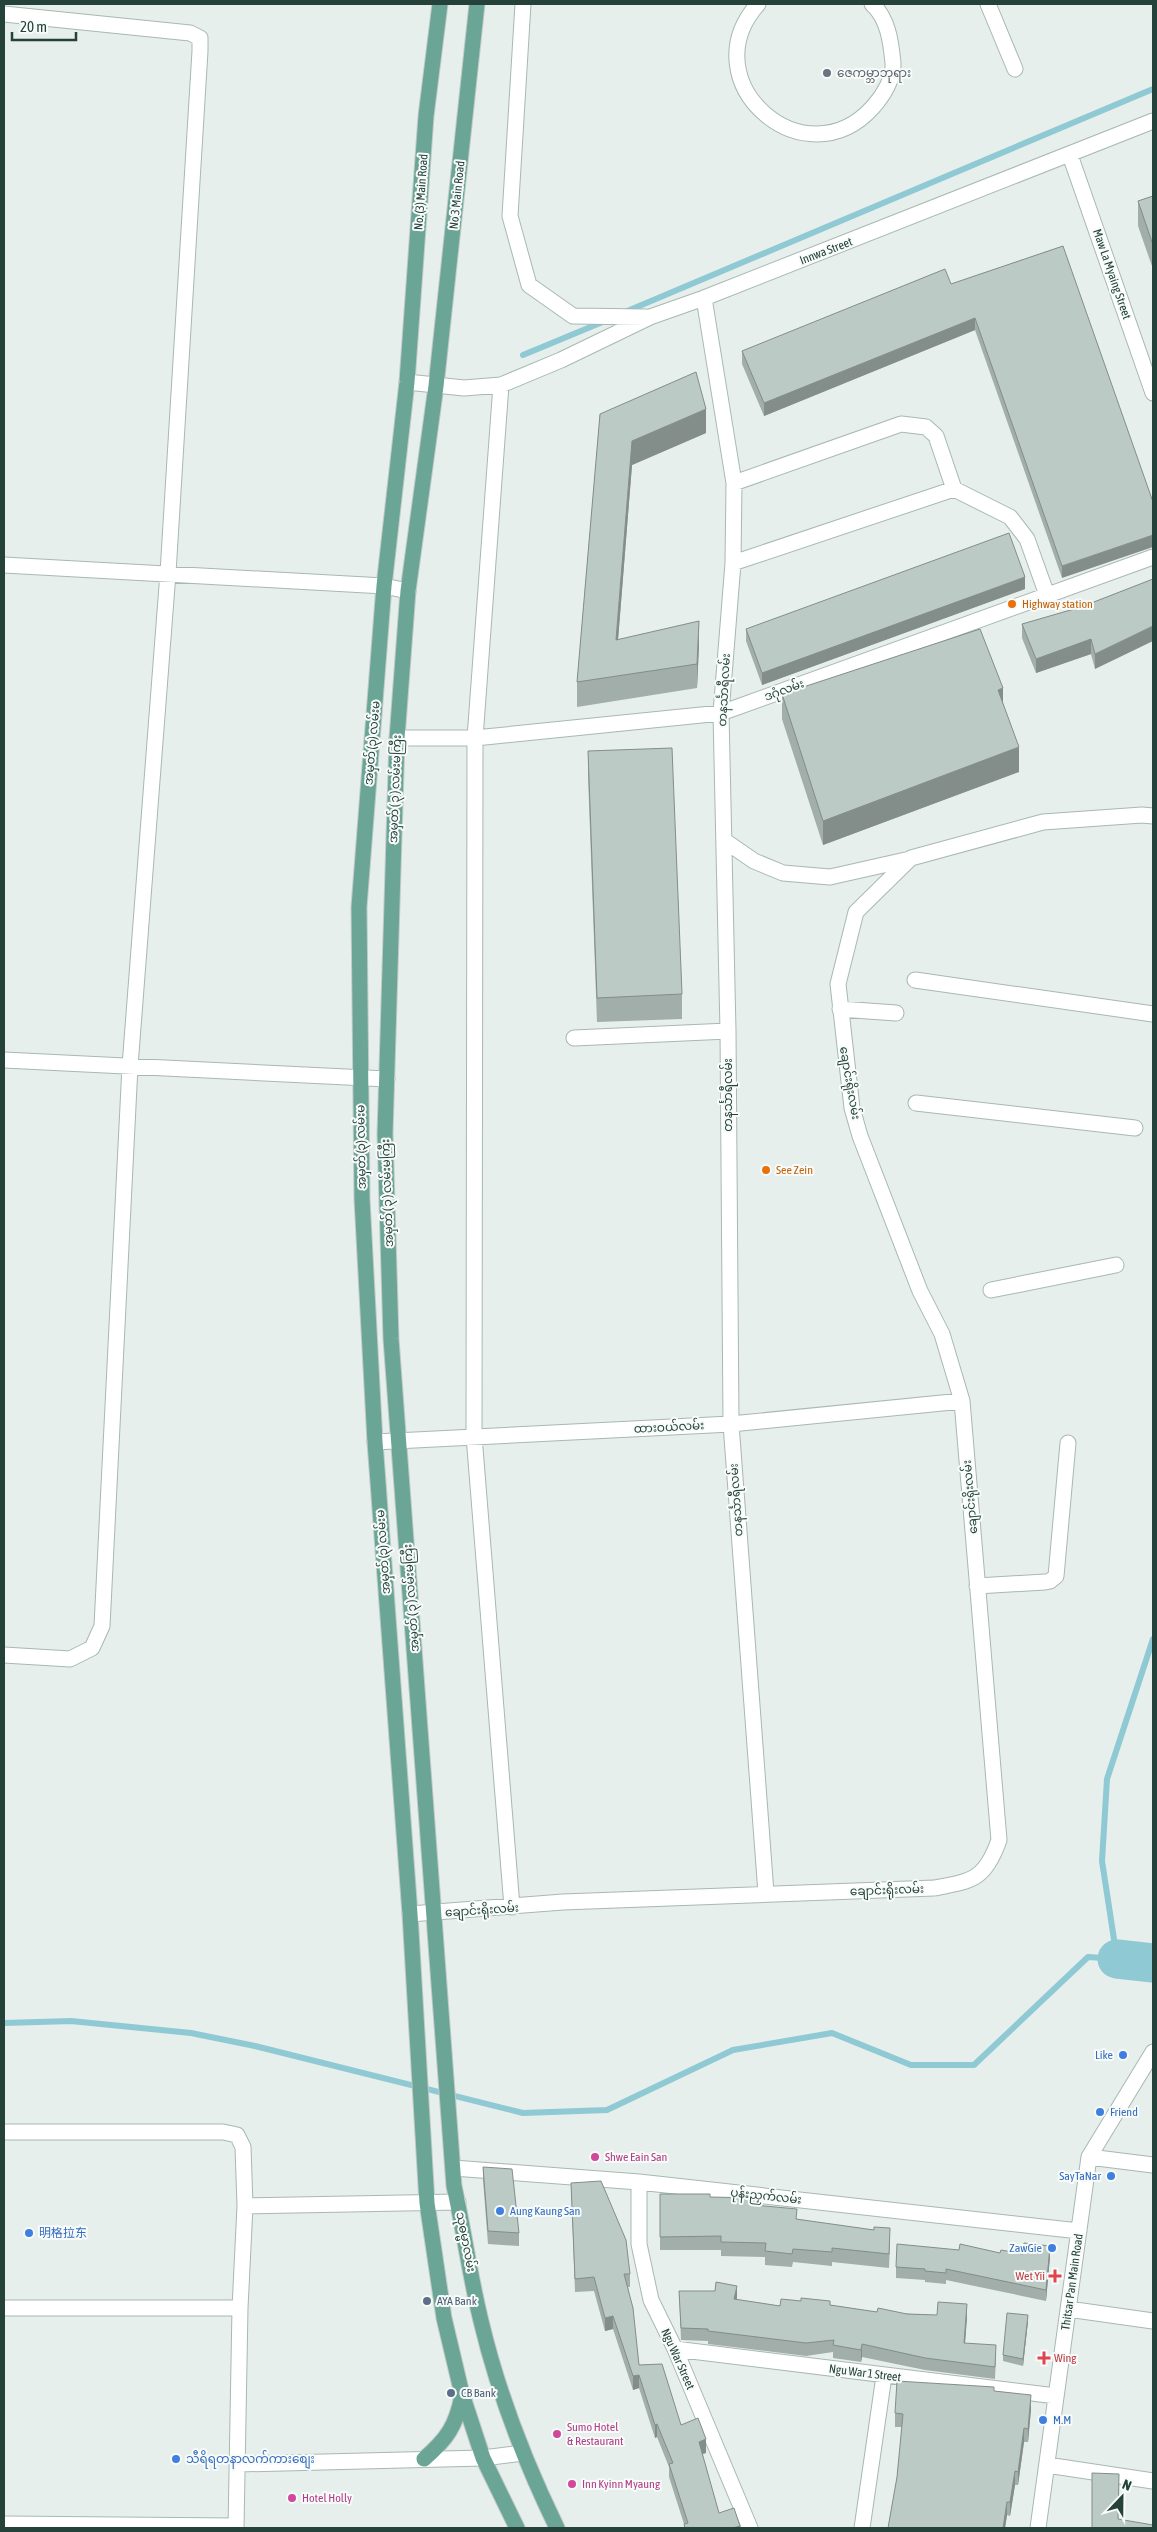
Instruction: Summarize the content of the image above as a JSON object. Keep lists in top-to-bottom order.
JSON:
{
  "streets": {
    "main road": [
      "No. (3) Main Road",
      "No 3 Main Road",
      "အမှတ် (၃) လမ်းမ",
      "အမှတ် ( ၃ ) လမ်းမကြီး",
      "သုဓမ္မာလမ်း"
    ],
    "street": [
      "Innwa Street",
      "Maw La Myaing Street",
      "တနင်္သာရီလမ်း",
      "ဒဂုံလမ်း",
      "ချောင်းရိုးလမ်း",
      "ထားဝယ်လမ်း",
      "ပုန်းညှက်လမ်း",
      "Thitsar Pan Main Road",
      "Ngu War Street",
      "Ngu War 1 Street"
    ]
  },
  "crossings": [
    ["No. (3) Main Road", "Innwa Street"],
    ["No. (3) Main Road", "အမှတ် (၃) လမ်းမ"],
    ["No 3 Main Road", "Innwa Street"],
    ["No 3 Main Road", "အမှတ် ( ၃ ) လမ်းမကြီး"],
    ["Innwa Street", "Maw La Myaing Street"],
    ["Innwa Street", "တနင်္သာရီလမ်း"],
    ["Innwa Street", "အမှတ် (၃) လမ်းမ"],
    ["Innwa Street", "အမှတ် ( ၃ ) လမ်းမကြီး"],
    ["တနင်္သာရီလမ်း", "ဒဂုံလမ်း"],
    ["တနင်္သာရီလမ်း", "ချောင်းရိုးလမ်း"],
    ["တနင်္သာရီလမ်း", "ထားဝယ်လမ်း"],
    ["ဒဂုံလမ်း", "အမှတ် ( ၃ ) လမ်းမကြီး"],
    ["အမှတ် (၃) လမ်းမ", "ချောင်းရိုးလမ်း"],
    ["အမှတ် (၃) လမ်းမ", "ထားဝယ်လမ်း"],
    ["အမှတ် ( ၃ ) လမ်းမကြီး", "ချောင်းရိုးလမ်း"],
    ["အမှတ် ( ၃ ) လမ်းမကြီး", "ထားဝယ်လမ်း"],
    ["အမှတ် ( ၃ ) လမ်းမကြီး", "သုဓမ္မာလမ်း"],
    ["ချောင်းရိုးလမ်း", "ထားဝယ်လမ်း"],
    ["ပုန်းညှက်လမ်း", "သုဓမ္မာလမ်း"],
    ["ပုန်းညှက်လမ်း", "Thitsar Pan Main Road"],
    ["ပုန်းညှက်လမ်း", "Ngu War Street"],
    ["Thitsar Pan Main Road", "Ngu War 1 Street"],
    ["Ngu War Street", "Ngu War 1 Street"]
  ],
  "places": {
    "other": [
      "ဇေကမ္ဘာဘုရား",
      "Highway station",
      "See Zein",
      "Like",
      "Friend",
      "Shwe Eain San",
      "SayTaNar",
      "Aung Kaung San",
      "明格拉东",
      "ZawGie",
      "AYA Bank",
      "CB Bank",
      "M.M",
      "Sumo Hotel & Restaurant",
      "သီရိရတနာလက်ကားစျေး",
      "Inn Kyinn Myaung",
      "Hotel Holly"
    ],
    "health": ["Wet Yii", "Wing"]
  },
  "scale_bar": "20 m",
  "north": "top"
}
